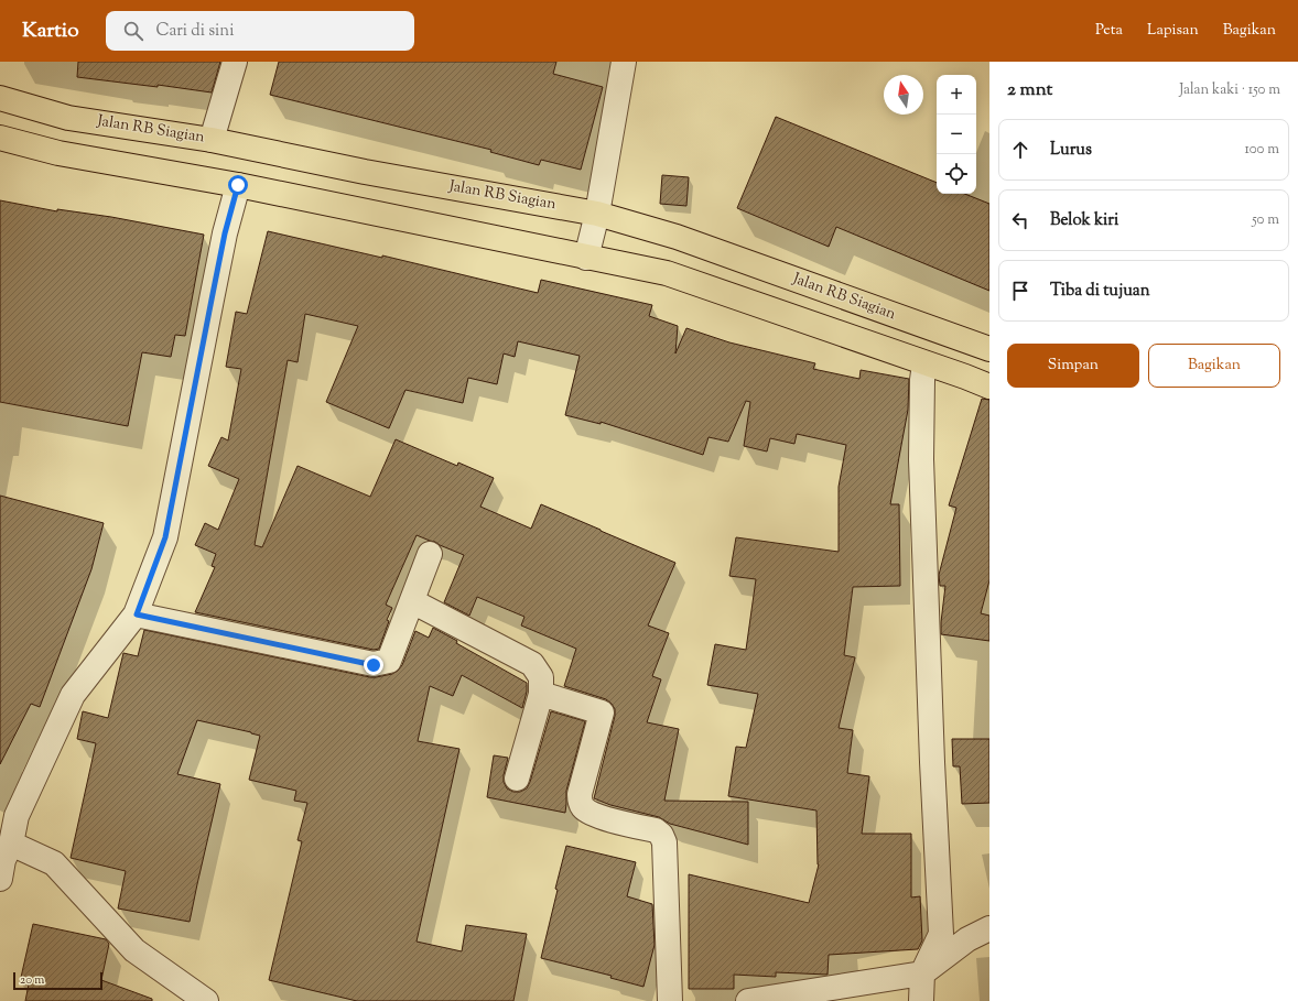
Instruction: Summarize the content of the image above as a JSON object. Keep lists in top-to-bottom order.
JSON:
{
  "streets": {
    "highway": ["Jalan RB Siagian"]
  },
  "scale_bar": "20 m",
  "north": "top",
  "page": {
    "header": "Kartio",
    "search": "Cari di sini",
    "nav": ["Peta", "Lapisan", "Bagikan"],
    "heading": ["2 mnt", "Jalan kaki · 150 m"],
    "map_buttons": ["+", "−"],
    "list": [
      ["Lurus", "100 m"],
      ["Belok kiri", "50 m"],
      "Tiba di tujuan"
    ],
    "buttons": ["Simpan", "Bagikan"],
    "scale": "20 m"
  }
}
